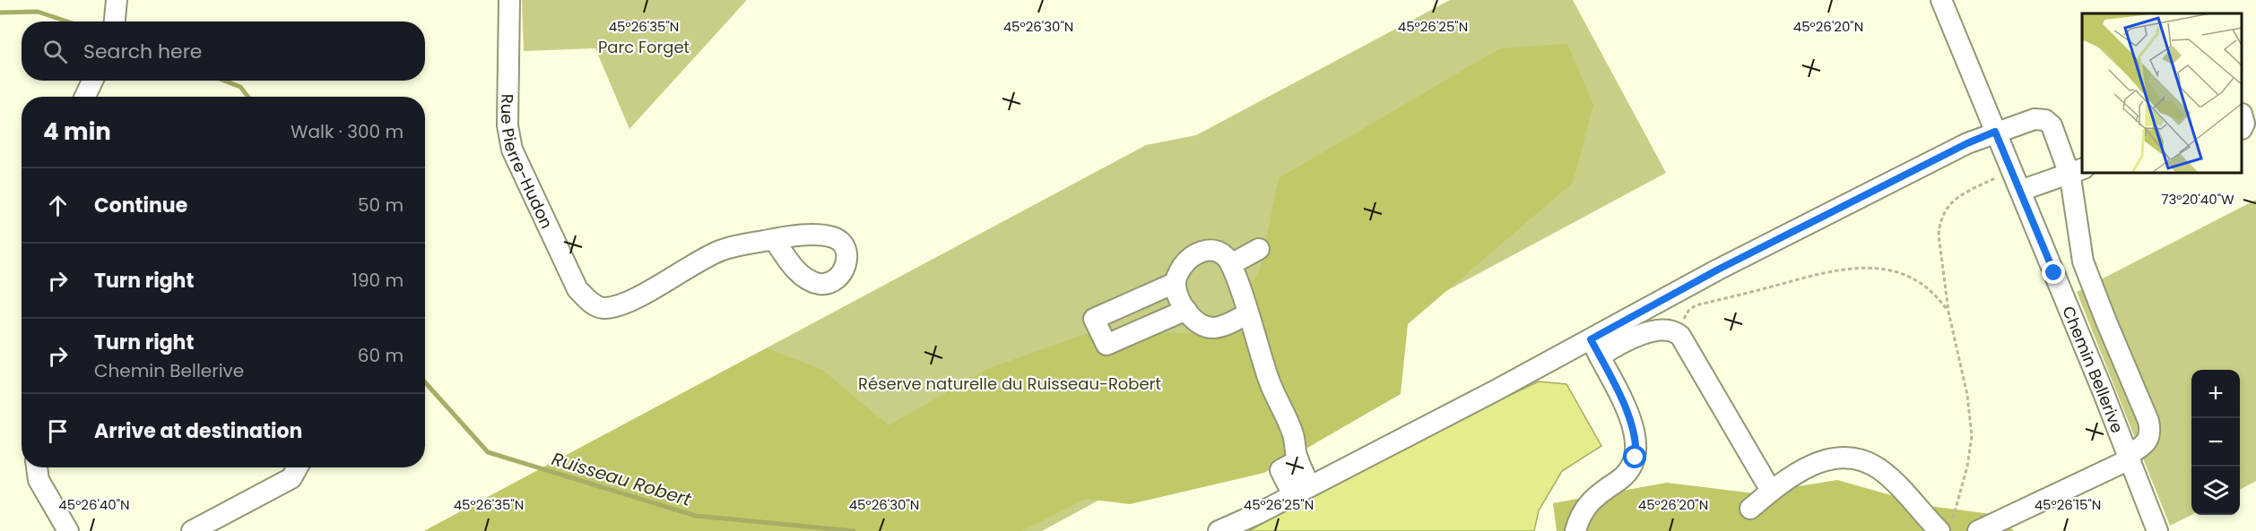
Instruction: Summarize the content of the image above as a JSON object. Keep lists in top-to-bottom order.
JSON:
{
  "streets": {
    "street": ["Rue Pierre-Hudon", "Chemin Bellerive"]
  },
  "water": ["Ruisseau Robert"],
  "parks": ["Parc Forget", "Réserve naturelle du Ruisseau-Robert"],
  "page": {
    "search": "Search here",
    "heading": ["4 min", "Walk · 300 m"],
    "list": [
      ["Continue", "50 m"],
      ["Turn right", "190 m"],
      ["Turn right", "Chemin Bellerive", "60 m"],
      "Arrive at destination"
    ],
    "map_buttons": ["+", "−"]
  },
  "coordinates": [
    "45°26'35\"N",
    "45°26'30\"N",
    "45°26'25\"N",
    "45°26'20\"N",
    "73°20'40\"W",
    "45°26'40\"N",
    "45°26'15\"N"
  ]
}
